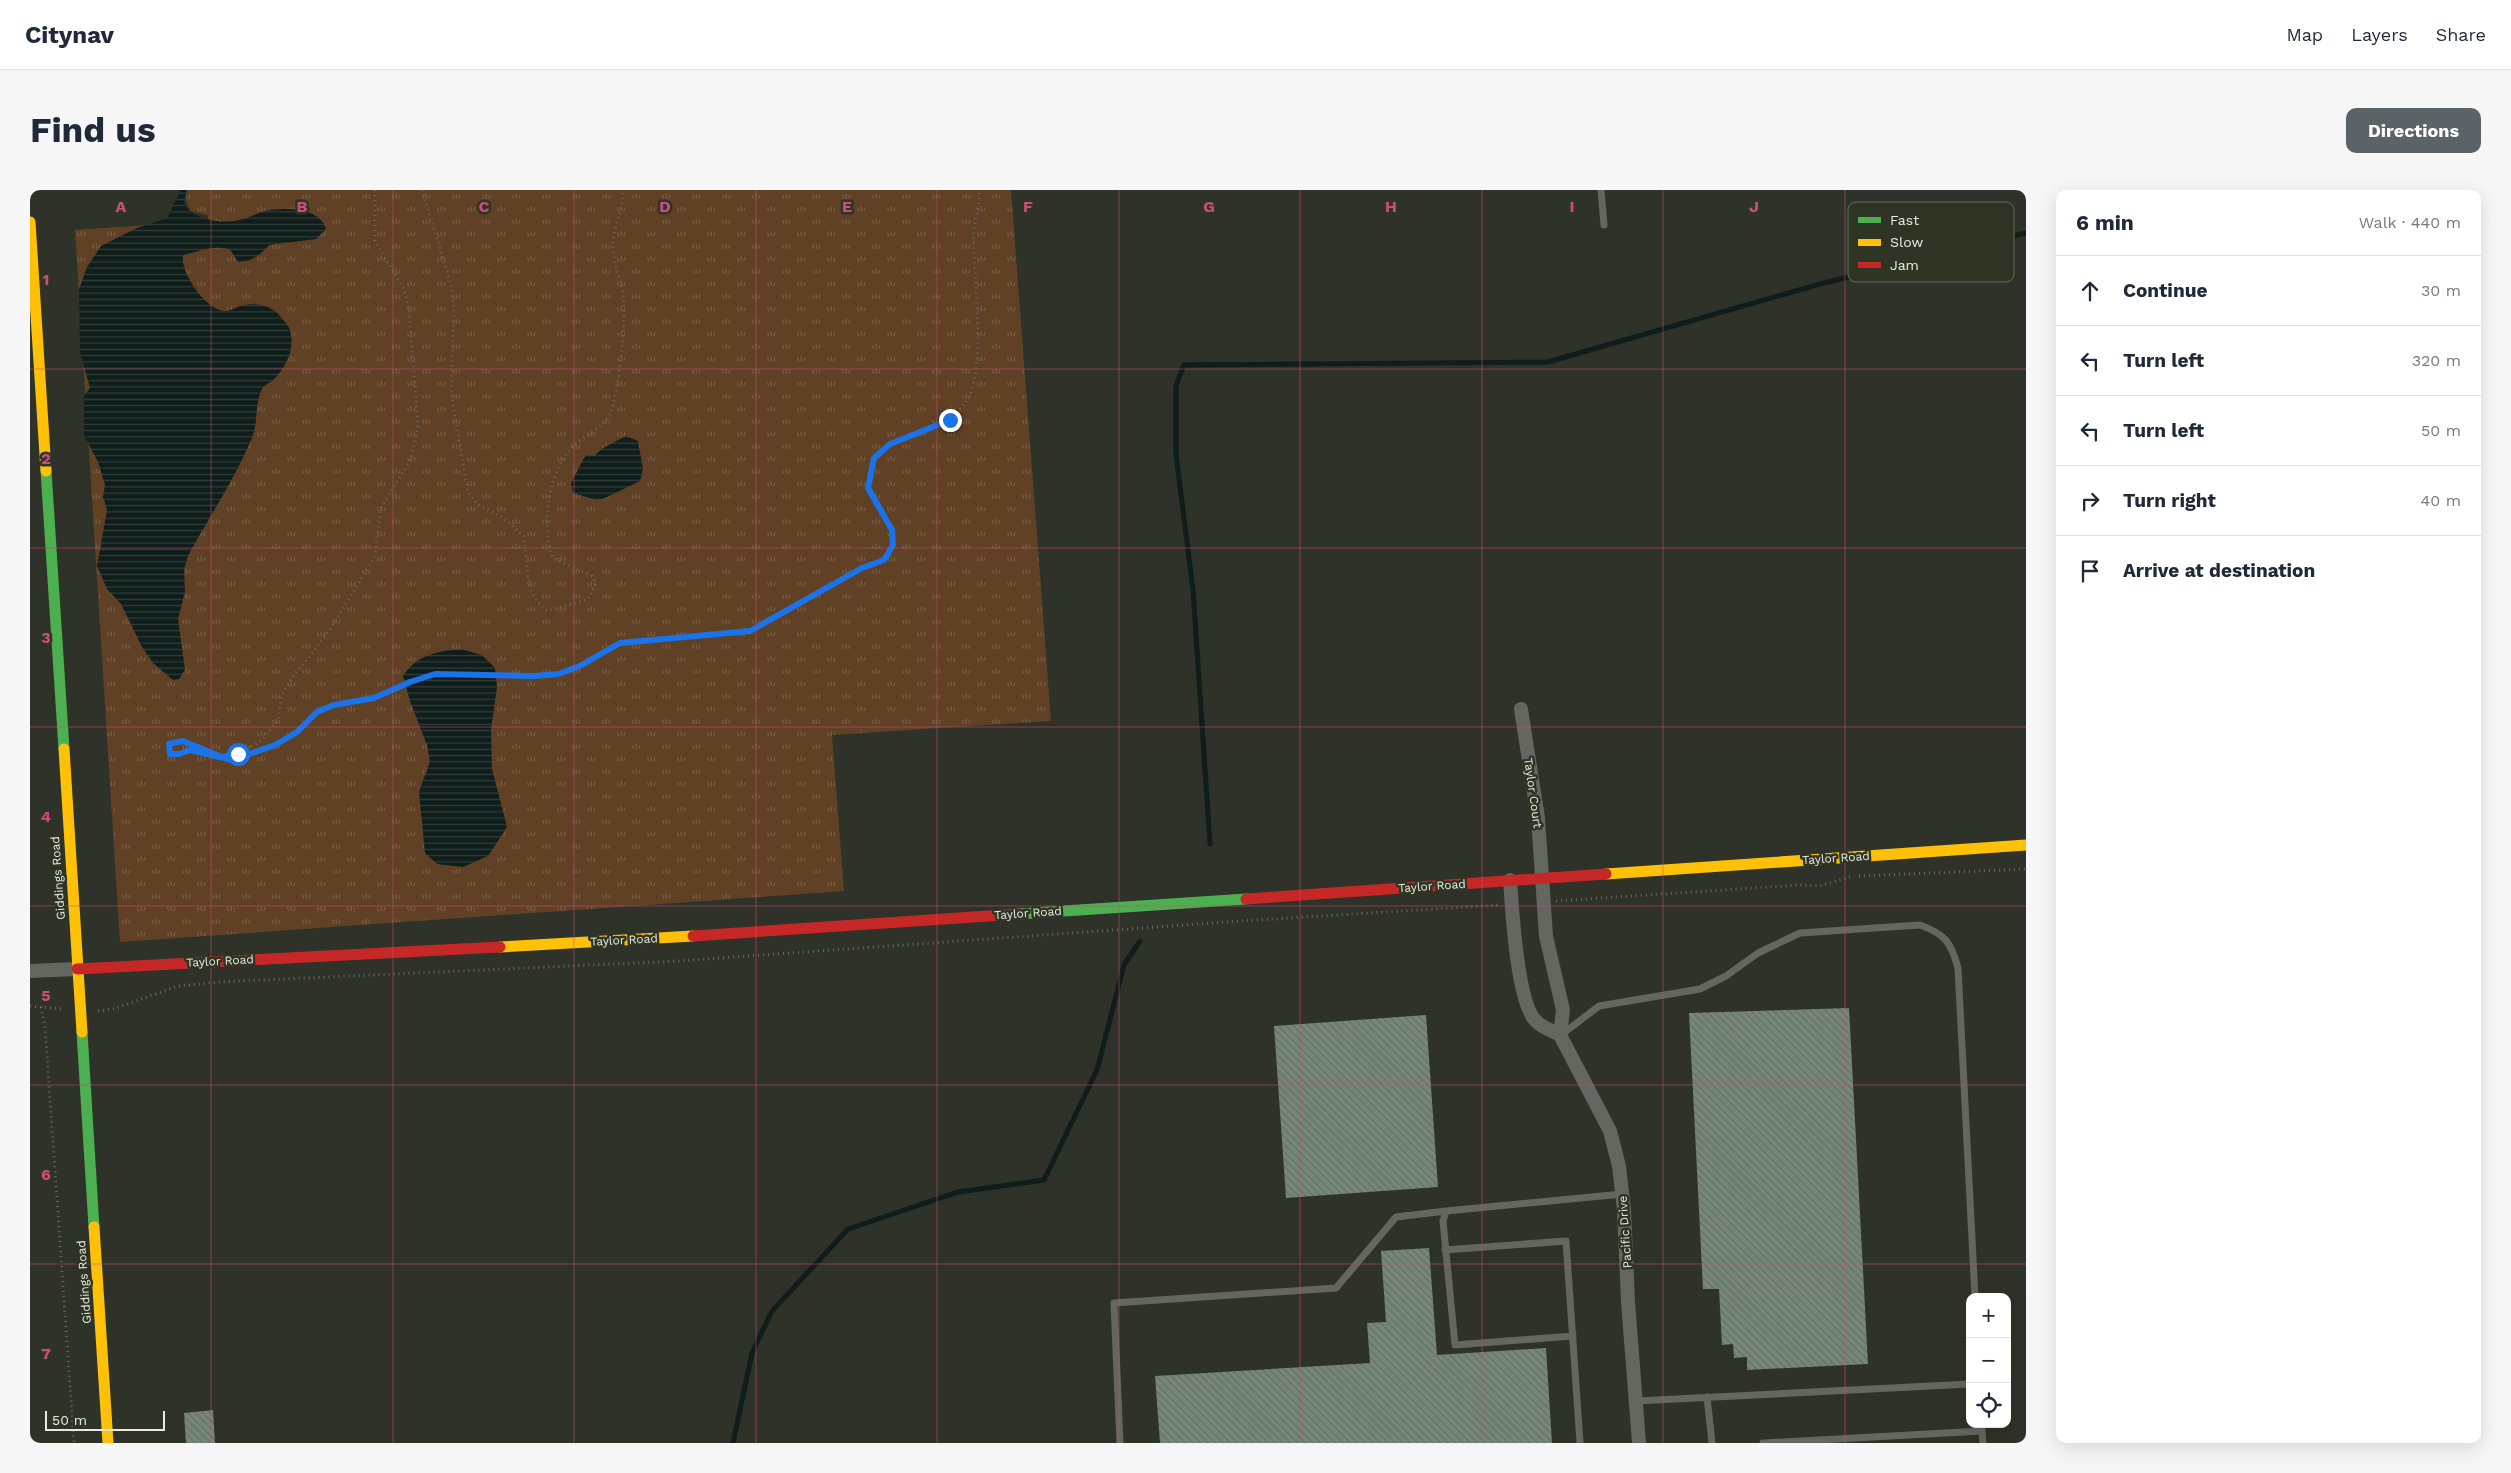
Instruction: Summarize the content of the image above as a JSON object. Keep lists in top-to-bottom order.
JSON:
{
  "streets": {
    "street": [
      "Taylor Court",
      "Taylor Road",
      "Giddings Road",
      "Pacific Drive"
    ]
  },
  "crossings": [
    ["Taylor Court", "Taylor Road"],
    ["Taylor Road", "Giddings Road"]
  ],
  "legend": ["Fast", "Slow", "Jam"],
  "scale_bar": "50 m",
  "page": {
    "header": "Citynav",
    "nav": ["Map", "Layers", "Share"],
    "buttons": "Directions",
    "title": "Find us",
    "heading": ["6 min", "Walk · 440 m"],
    "list": [
      ["Continue", "30 m"],
      ["Turn left", "320 m"],
      ["Turn left", "50 m"],
      ["Turn right", "40 m"],
      "Arrive at destination"
    ],
    "map_buttons": ["+", "−"],
    "scale": "50 m"
  },
  "grid": {
    "columns": [
      "A",
      "B",
      "C",
      "D",
      "E",
      "F",
      "G",
      "H",
      "I",
      "J"
    ],
    "rows": [
      "1",
      "2",
      "3",
      "4",
      "5",
      "6",
      "7"
    ]
  }
}
